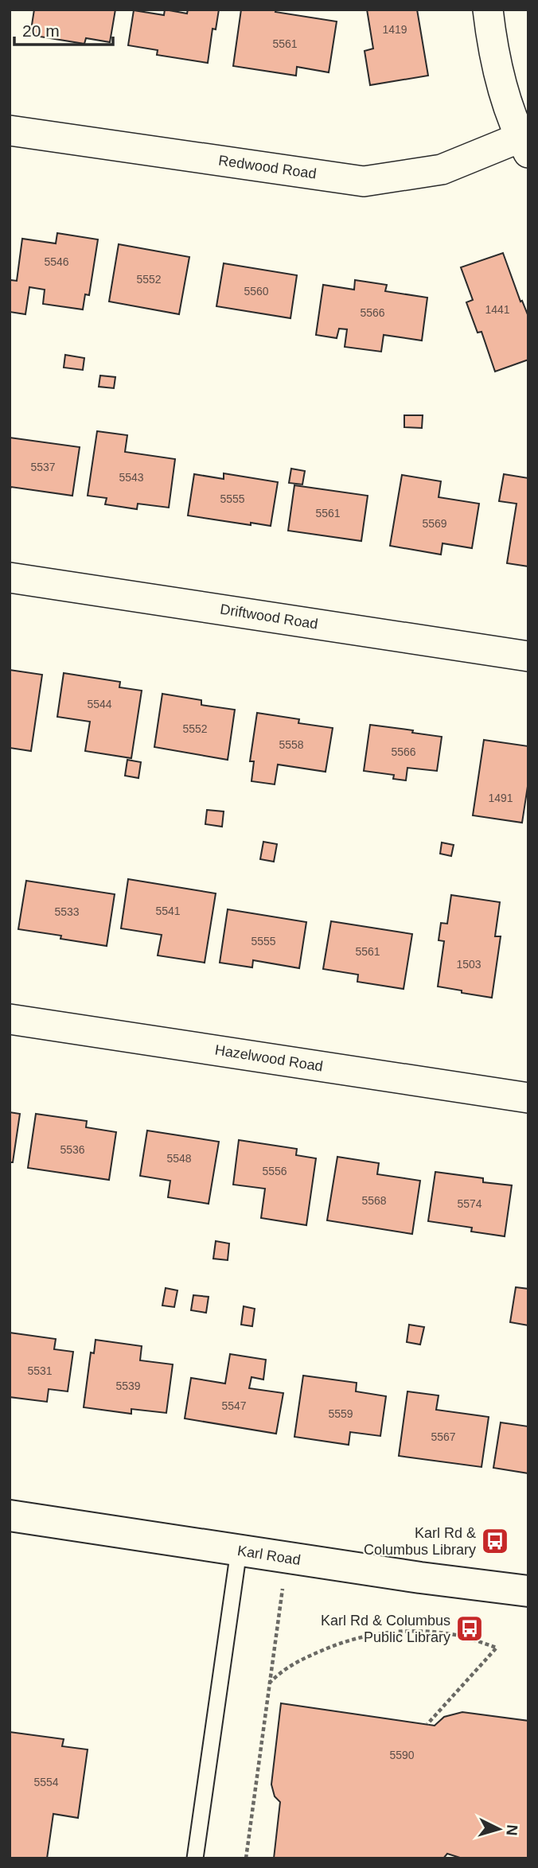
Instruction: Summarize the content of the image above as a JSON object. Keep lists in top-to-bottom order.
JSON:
{
  "streets": {
    "main road": ["Karl Road"],
    "street": ["Redwood Road", "Driftwood Road", "Hazelwood Road"]
  },
  "places": {
    "bus stop": ["Karl Rd & Columbus Library", "Karl Rd & Columbus Public Library"]
  },
  "house_numbers": [
    "1419",
    "5561",
    "5546",
    "5552",
    "5560",
    "1441",
    "5566",
    "5537",
    "5543",
    "5555",
    "5561",
    "5569",
    "5544",
    "5552",
    "5558",
    "5566",
    "1491",
    "5541",
    "5533",
    "5555",
    "5561",
    "1503",
    "5536",
    "5548",
    "5556",
    "5568",
    "5574",
    "5531",
    "5539",
    "5547",
    "5559",
    "5567",
    "5590",
    "5554"
  ],
  "scale_bar": "20 m",
  "north": "right"
}
